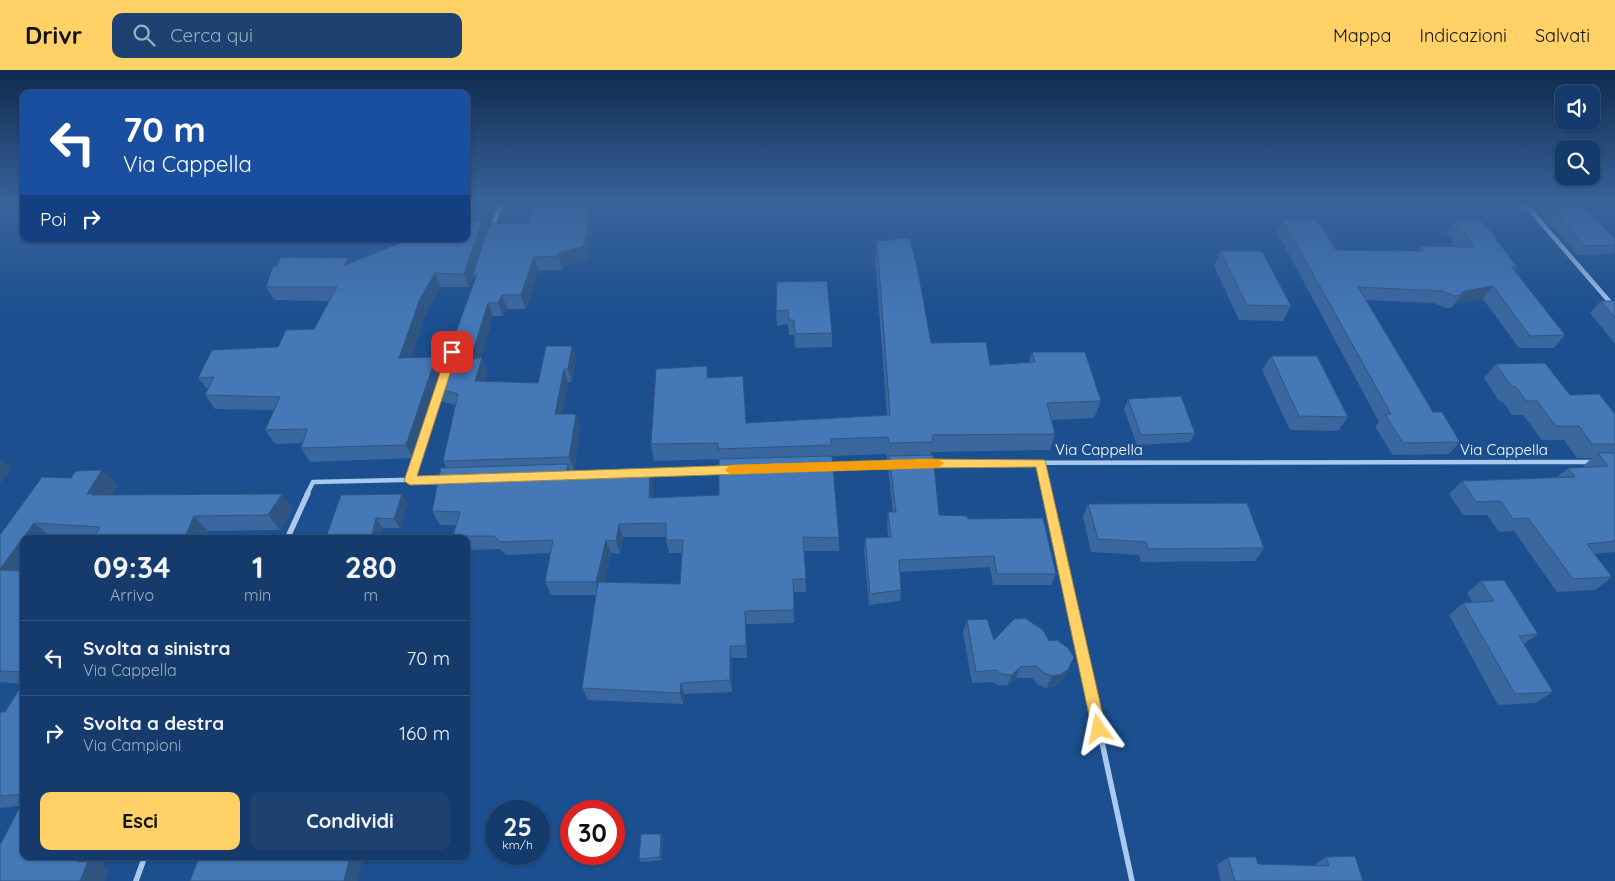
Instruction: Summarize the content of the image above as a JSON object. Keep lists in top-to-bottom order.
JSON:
{
  "streets": {
    "street": ["Via Cappella"]
  },
  "page": {
    "header": "Drivr",
    "search": "Cerca qui",
    "nav": ["Mappa", "Indicazioni", "Salvati"],
    "turn": ["70 m", "Via Cappella"],
    "then": "Poi",
    "eta": [
      "09:34",
      "Arrivo",
      "1",
      "min",
      "280",
      "m"
    ],
    "list": [
      {
        "name": "Svolta a sinistra",
        "note": "Via Cappella",
        "value": "70 m"
      },
      {
        "name": "Svolta a destra",
        "note": "Via Campioni",
        "value": "160 m"
      }
    ],
    "buttons": ["Esci", "Condividi"],
    "speed": "25 km/h",
    "limit": "30"
  }
}
